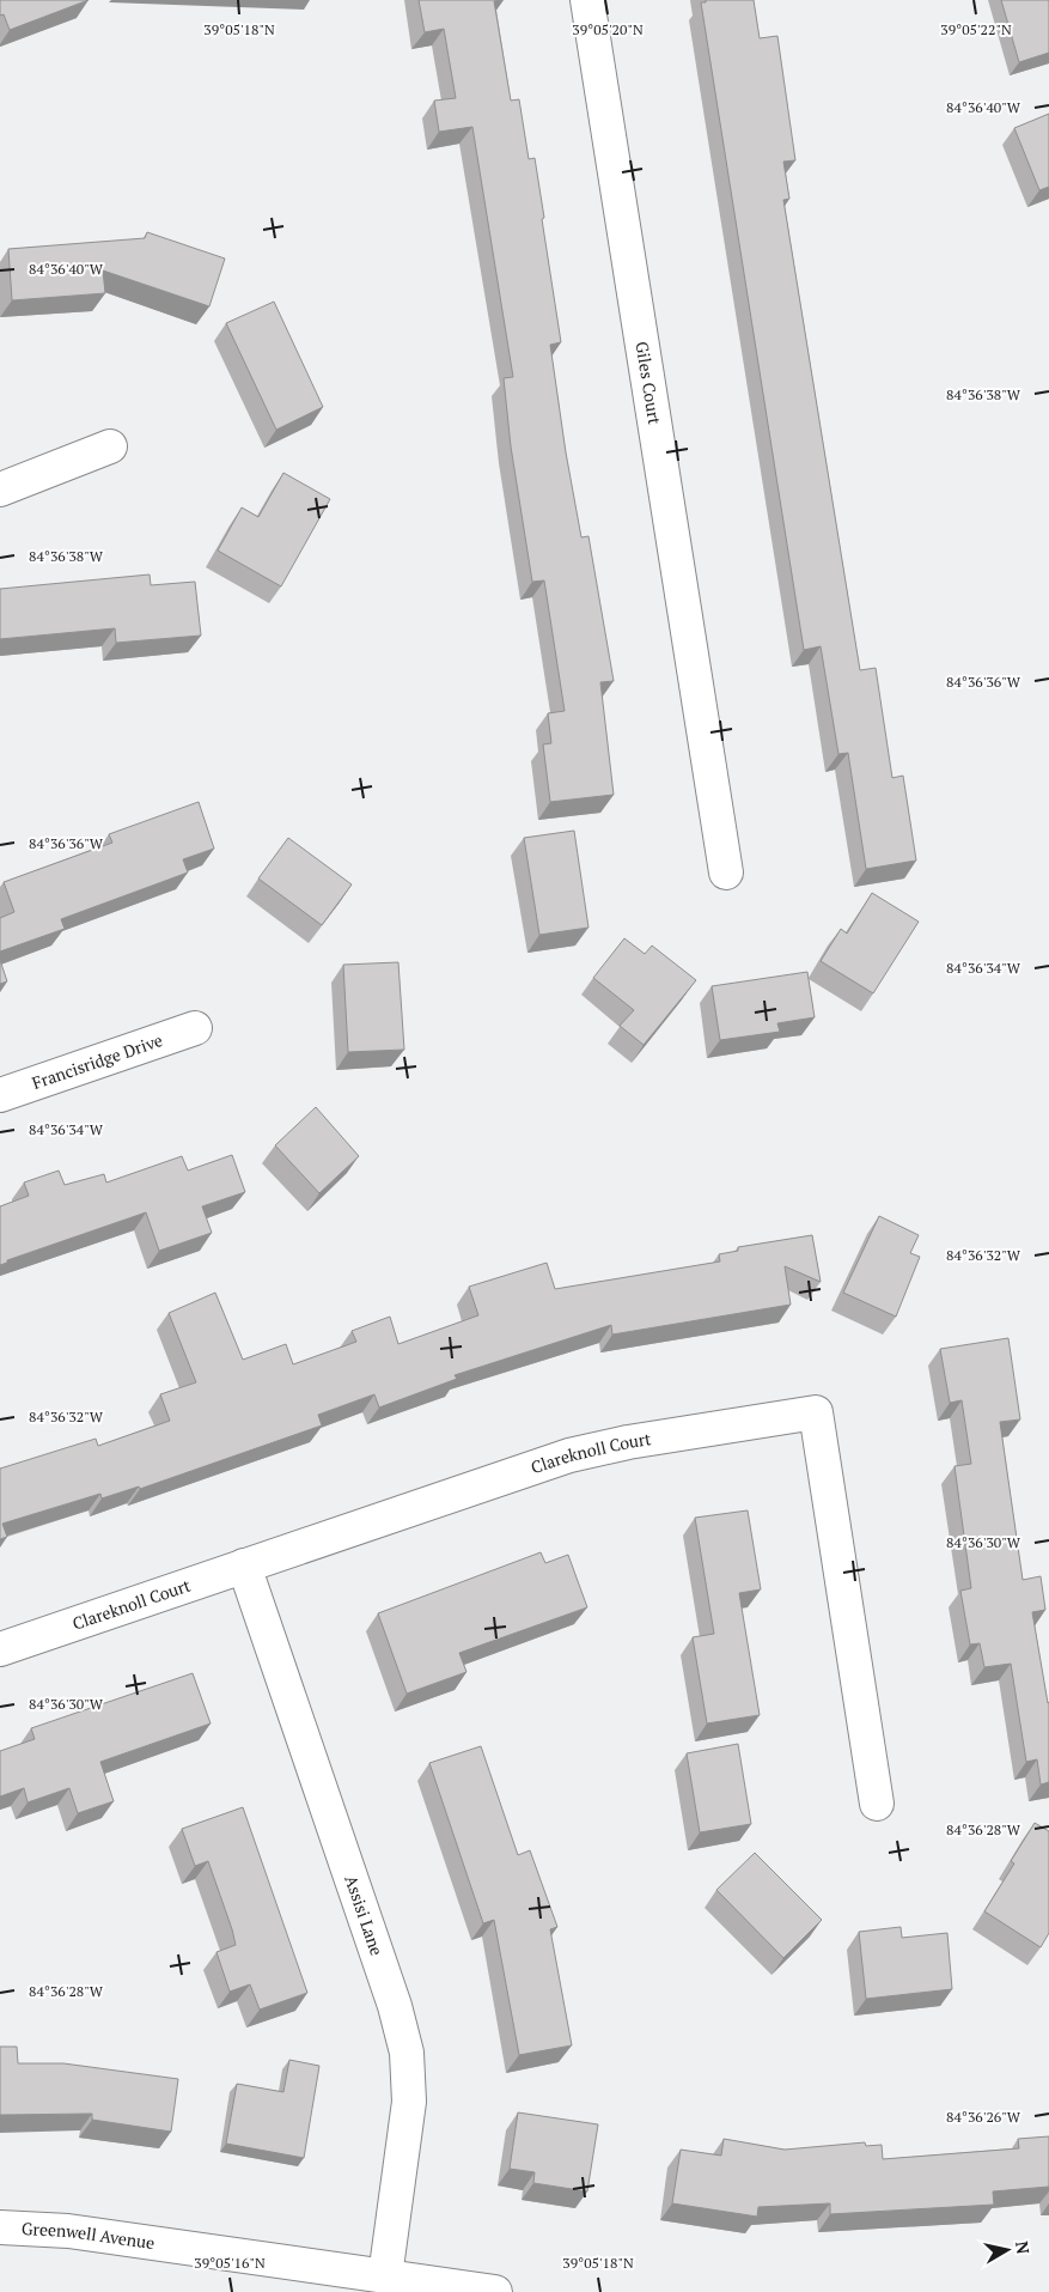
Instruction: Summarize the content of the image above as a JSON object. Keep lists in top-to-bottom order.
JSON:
{
  "streets": {
    "street": [
      "Giles Court",
      "Francisridge Drive",
      "Clareknoll Court",
      "Assisi Lane",
      "Greenwell Avenue"
    ]
  },
  "crossings": [
    ["Clareknoll Court", "Assisi Lane"],
    ["Assisi Lane", "Greenwell Avenue"]
  ],
  "north": "right",
  "coordinates": [
    "39°05'22\"N",
    "39°05'18\"N",
    "39°05'20\"N",
    "84°36'40\"W",
    "84°36'38\"W",
    "84°36'36\"W",
    "84°36'34\"W",
    "84°36'32\"W",
    "84°36'30\"W",
    "84°36'28\"W",
    "84°36'26\"W",
    "39°05'16\"N"
  ]
}
